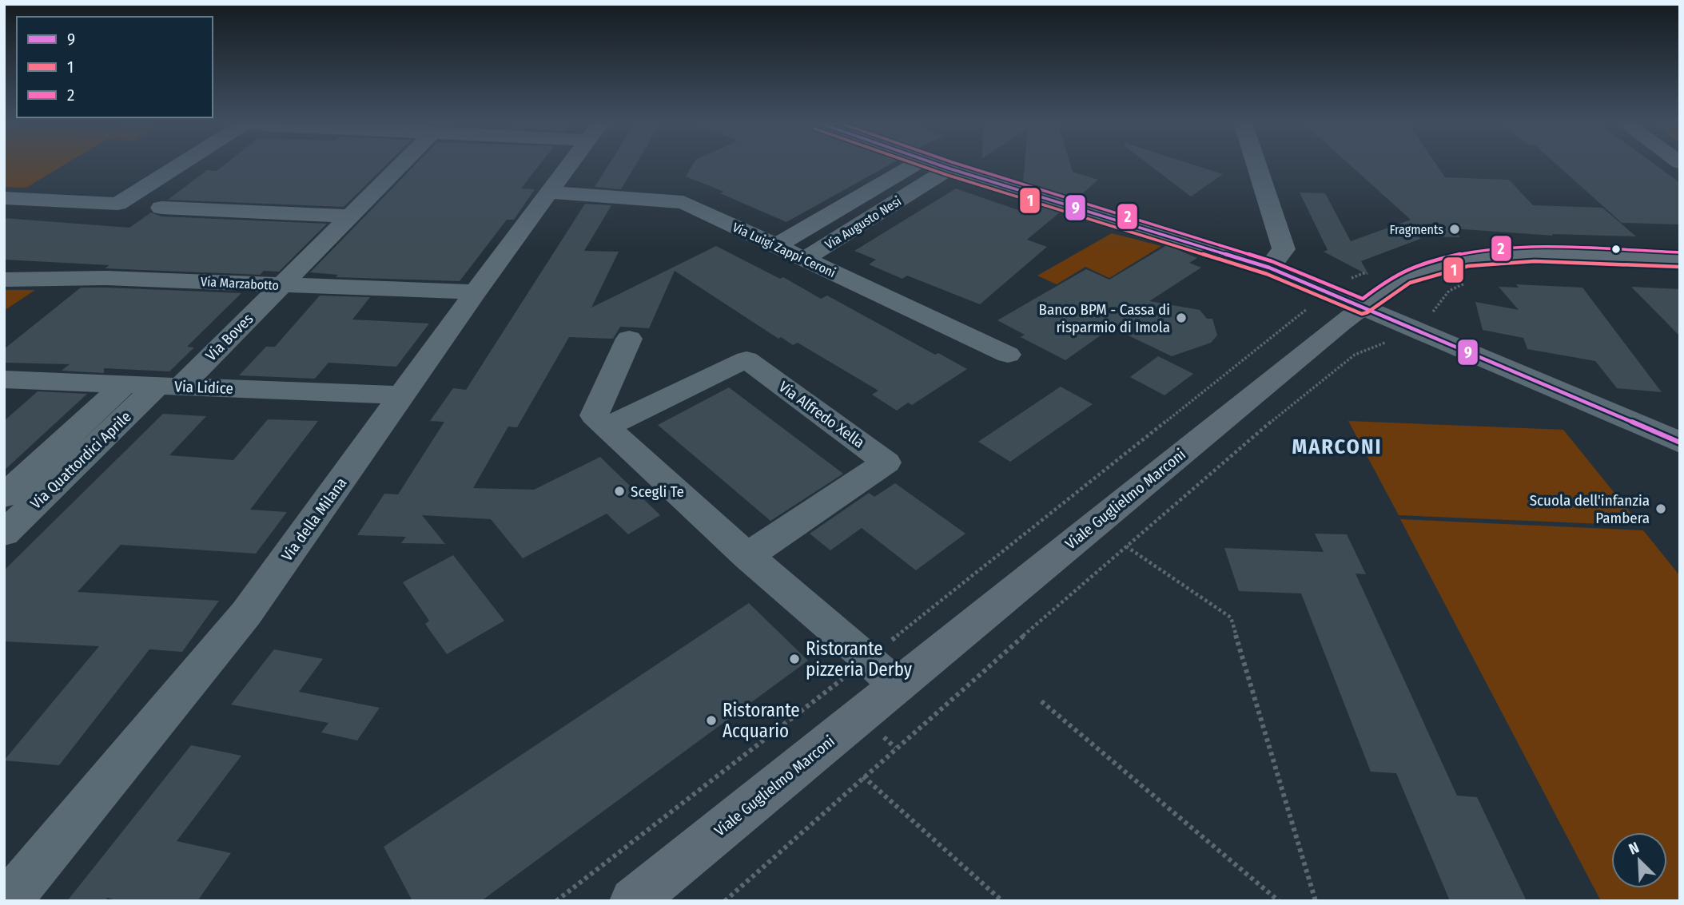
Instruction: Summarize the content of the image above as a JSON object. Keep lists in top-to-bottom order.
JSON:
{
  "streets": {
    "main road": ["Viale Guglielmo Marconi"],
    "street": [
      "Via Augusto Nesi",
      "Via Luigi Zappi Ceroni",
      "Via Marzabotto",
      "Via Boves",
      "Via Lidice",
      "Via Alfredo Xella",
      "Via Quattordici Aprile",
      "Via della Milana"
    ]
  },
  "crossings": [
    ["Via Augusto Nesi", "Via Luigi Zappi Ceroni"],
    ["Via Luigi Zappi Ceroni", "Via della Milana"],
    ["Via Marzabotto", "Via Boves"],
    ["Via Marzabotto", "Via della Milana"],
    ["Via Boves", "Via Lidice"],
    ["Via Boves", "Via Quattordici Aprile"],
    ["Via Lidice", "Via Quattordici Aprile"],
    ["Via Lidice", "Via della Milana"]
  ],
  "districts": ["MARCONI"],
  "places": [
    "Fragments",
    "Banco BPM - Cassa di risparmio di Imola",
    "Scegli Te",
    "Scuola dell'infanzia Pambera",
    "Ristorante pizzeria Derby",
    "Ristorante Acquario"
  ],
  "lines": ["transit line 9", "transit line 1", "transit line 2"],
  "legend": ["9", "1", "2"],
  "north": "top left"
}
